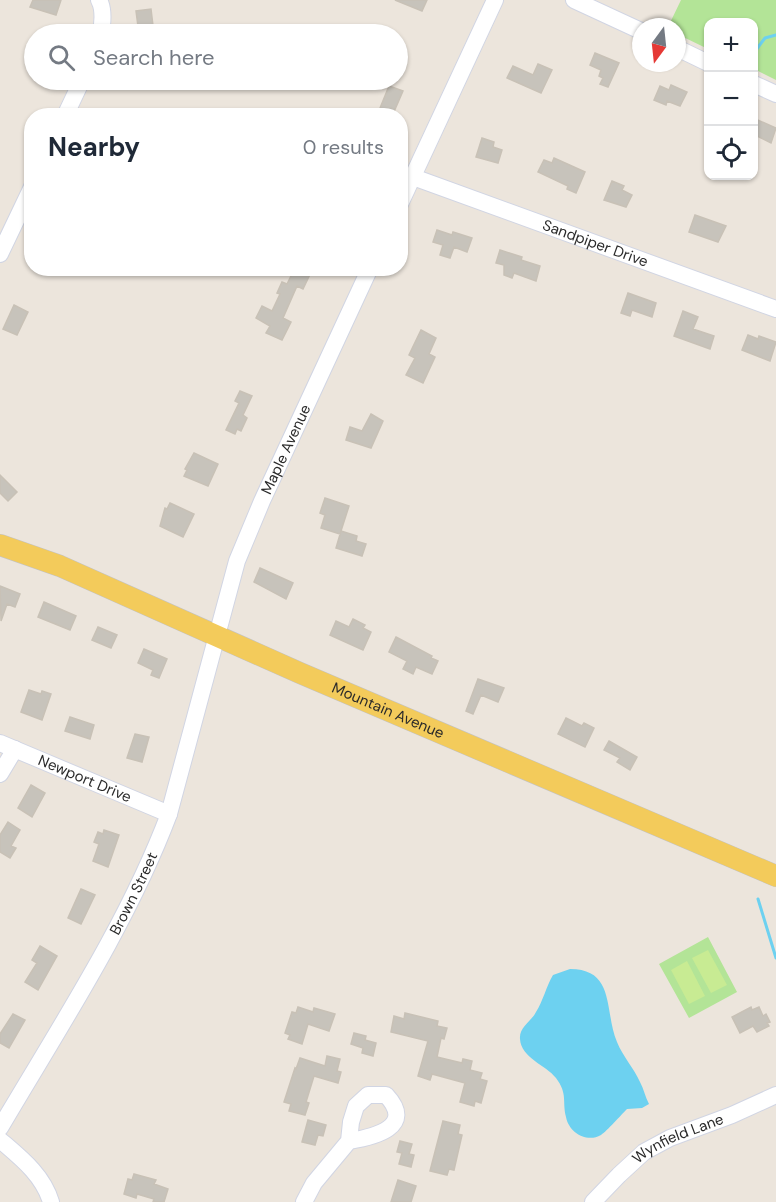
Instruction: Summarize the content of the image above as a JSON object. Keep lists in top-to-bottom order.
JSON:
{
  "streets": {
    "main road": ["Mountain Avenue"],
    "street": [
      "Sandpiper Drive",
      "Maple Avenue",
      "Newport Drive",
      "Brown Street",
      "Wynfield Lane"
    ]
  },
  "crossings": [
    ["Maple Avenue", "Mountain Avenue"],
    ["Maple Avenue", "Brown Street"],
    ["Mountain Avenue", "Brown Street"],
    ["Newport Drive", "Brown Street"]
  ],
  "north": "bottom",
  "page": {
    "map_buttons": ["+", "−"],
    "search": "Search here",
    "heading": ["Nearby", "0 results"]
  }
}
